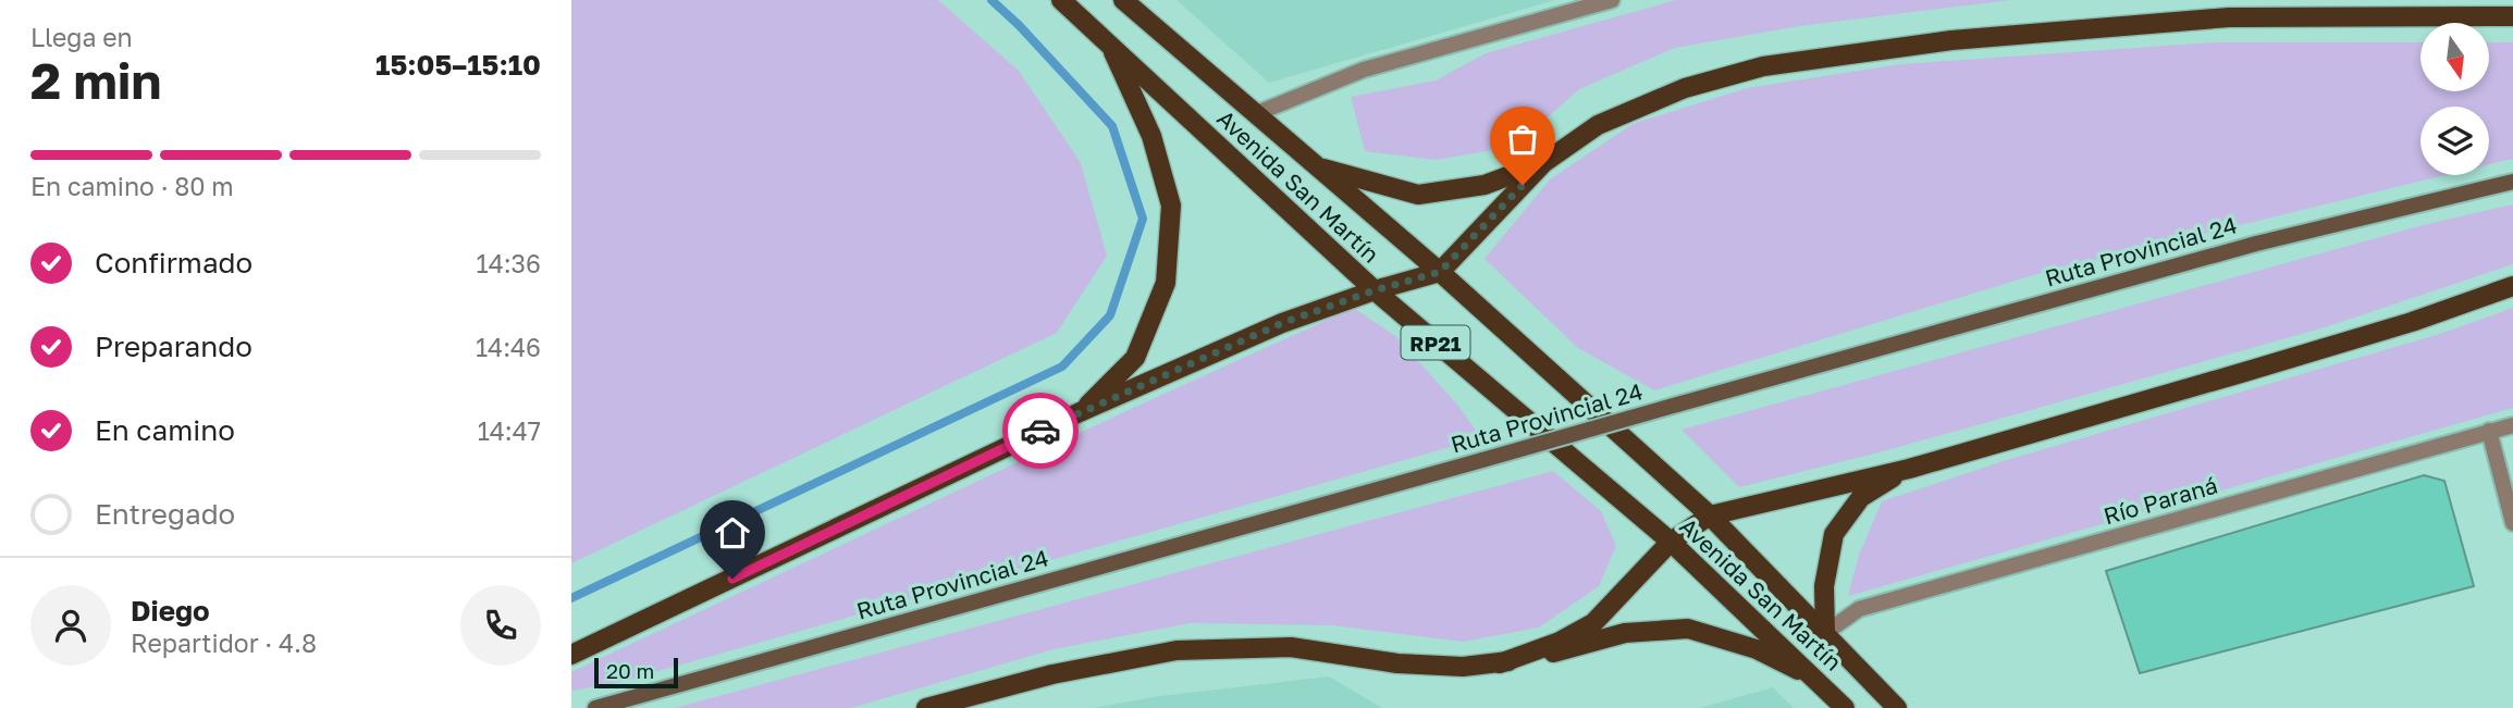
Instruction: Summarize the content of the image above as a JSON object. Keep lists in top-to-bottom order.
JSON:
{
  "streets": {
    "main road": ["Avenida San Martín", "Ruta Provincial 24", "RP21"],
    "street": ["Río Paraná"]
  },
  "crossings": [
    ["Avenida San Martín", "Río Paraná"]
  ],
  "scale_bar": "20 m",
  "north": "bottom",
  "page": {
    "heading": ["2 min", "Llega en", "15:05–15:10"],
    "panel": ["Diego", "Repartidor · 4.8"],
    "bar": "En camino · 80 m",
    "list": [
      ["Confirmado", "14:36"],
      ["Preparando", "14:46"],
      ["En camino", "14:47"],
      "Entregado"
    ],
    "scale": "20 m"
  }
}
